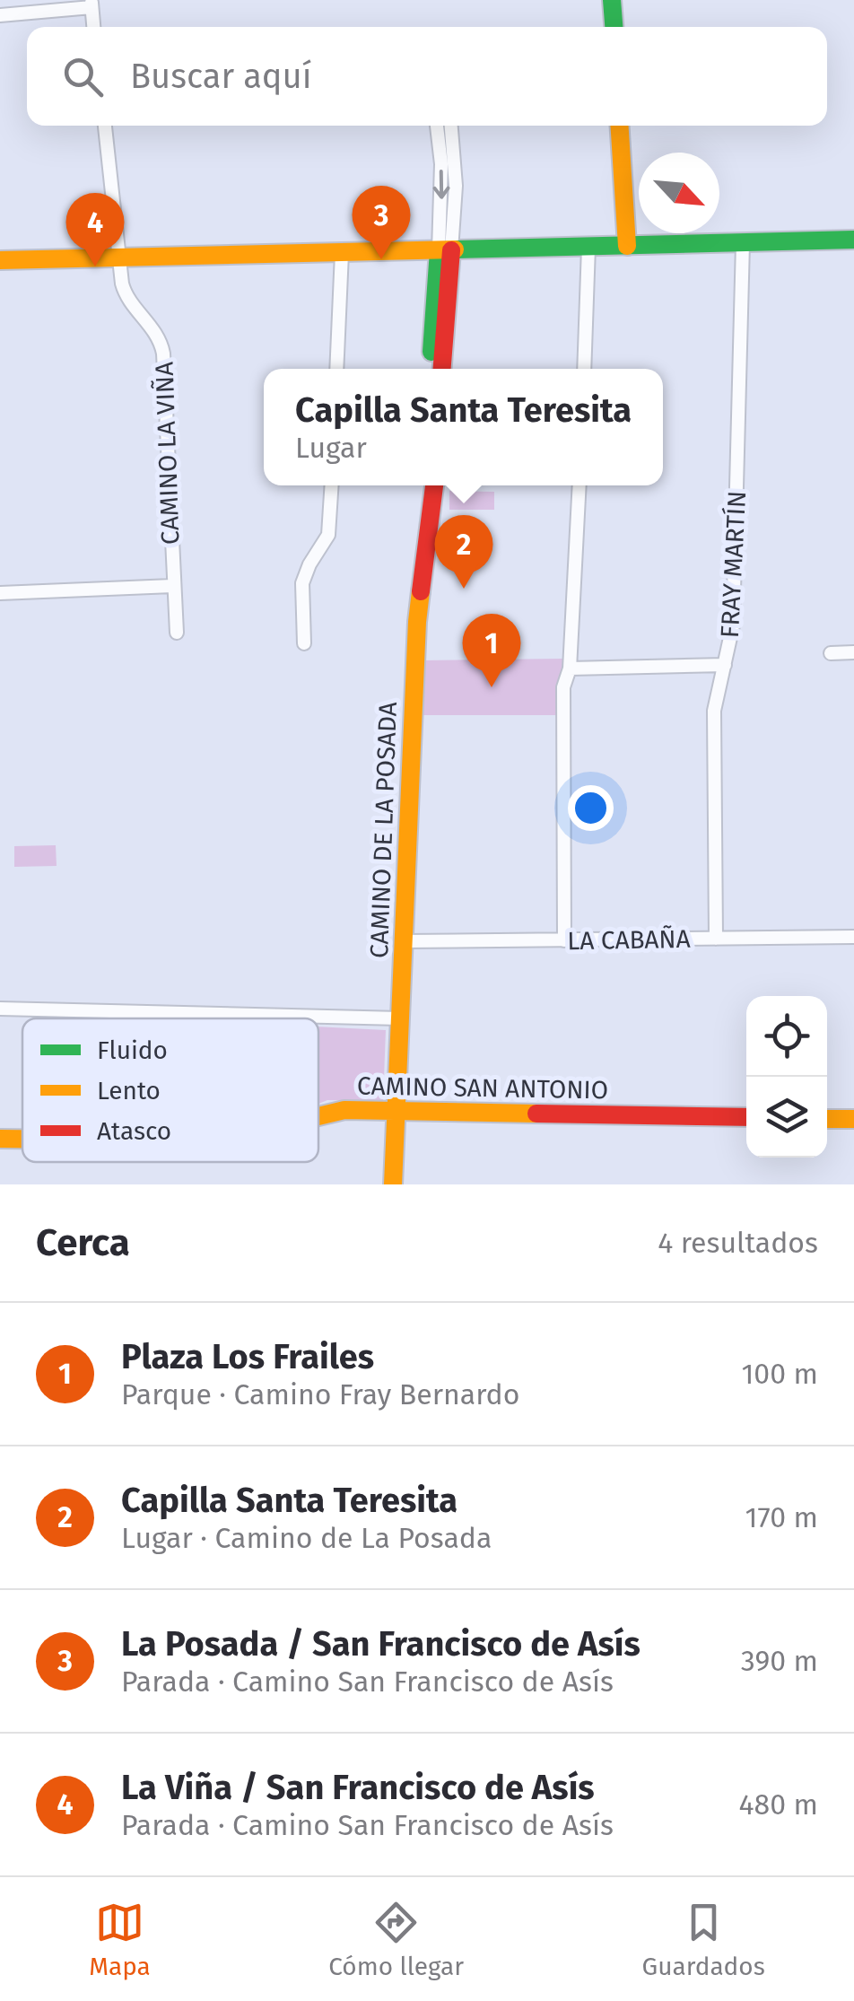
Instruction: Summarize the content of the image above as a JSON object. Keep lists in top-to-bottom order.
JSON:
{
  "streets": {
    "street": [
      "CAMINO LA VIÑA",
      "FRAY MARTÍN",
      "CAMINO DE LA POSADA",
      "LA CABAÑA",
      "CAMINO SAN ANTONIO"
    ]
  },
  "crossings": [
    ["FRAY MARTÍN", "LA CABAÑA"],
    ["CAMINO DE LA POSADA", "LA CABAÑA"],
    ["CAMINO DE LA POSADA", "CAMINO SAN ANTONIO"]
  ],
  "legend": ["Fluido", "Lento", "Atasco"],
  "north": "bottom right",
  "page": {
    "search": "Buscar aquí",
    "pins": [
      "3",
      "4",
      "2",
      "1"
    ],
    "popup": ["Capilla Santa Teresita", "Lugar"],
    "heading": ["Cerca", "4 resultados"],
    "list": [
      {
        "mark": "1",
        "name": "Plaza Los Frailes",
        "note": "Parque · Camino Fray Bernardo",
        "value": "100 m"
      },
      {
        "mark": "2",
        "name": "Capilla Santa Teresita",
        "note": "Lugar · Camino de La Posada",
        "value": "170 m"
      },
      {
        "mark": "3",
        "name": "La Posada / San Francisco de Asís",
        "note": "Parada · Camino San Francisco de Asís",
        "value": "390 m"
      },
      {
        "mark": "4",
        "name": "La Viña / San Francisco de Asís",
        "note": "Parada · Camino San Francisco de Asís",
        "value": "480 m"
      }
    ],
    "nav": ["Mapa", "Cómo llegar", "Guardados"]
  }
}
